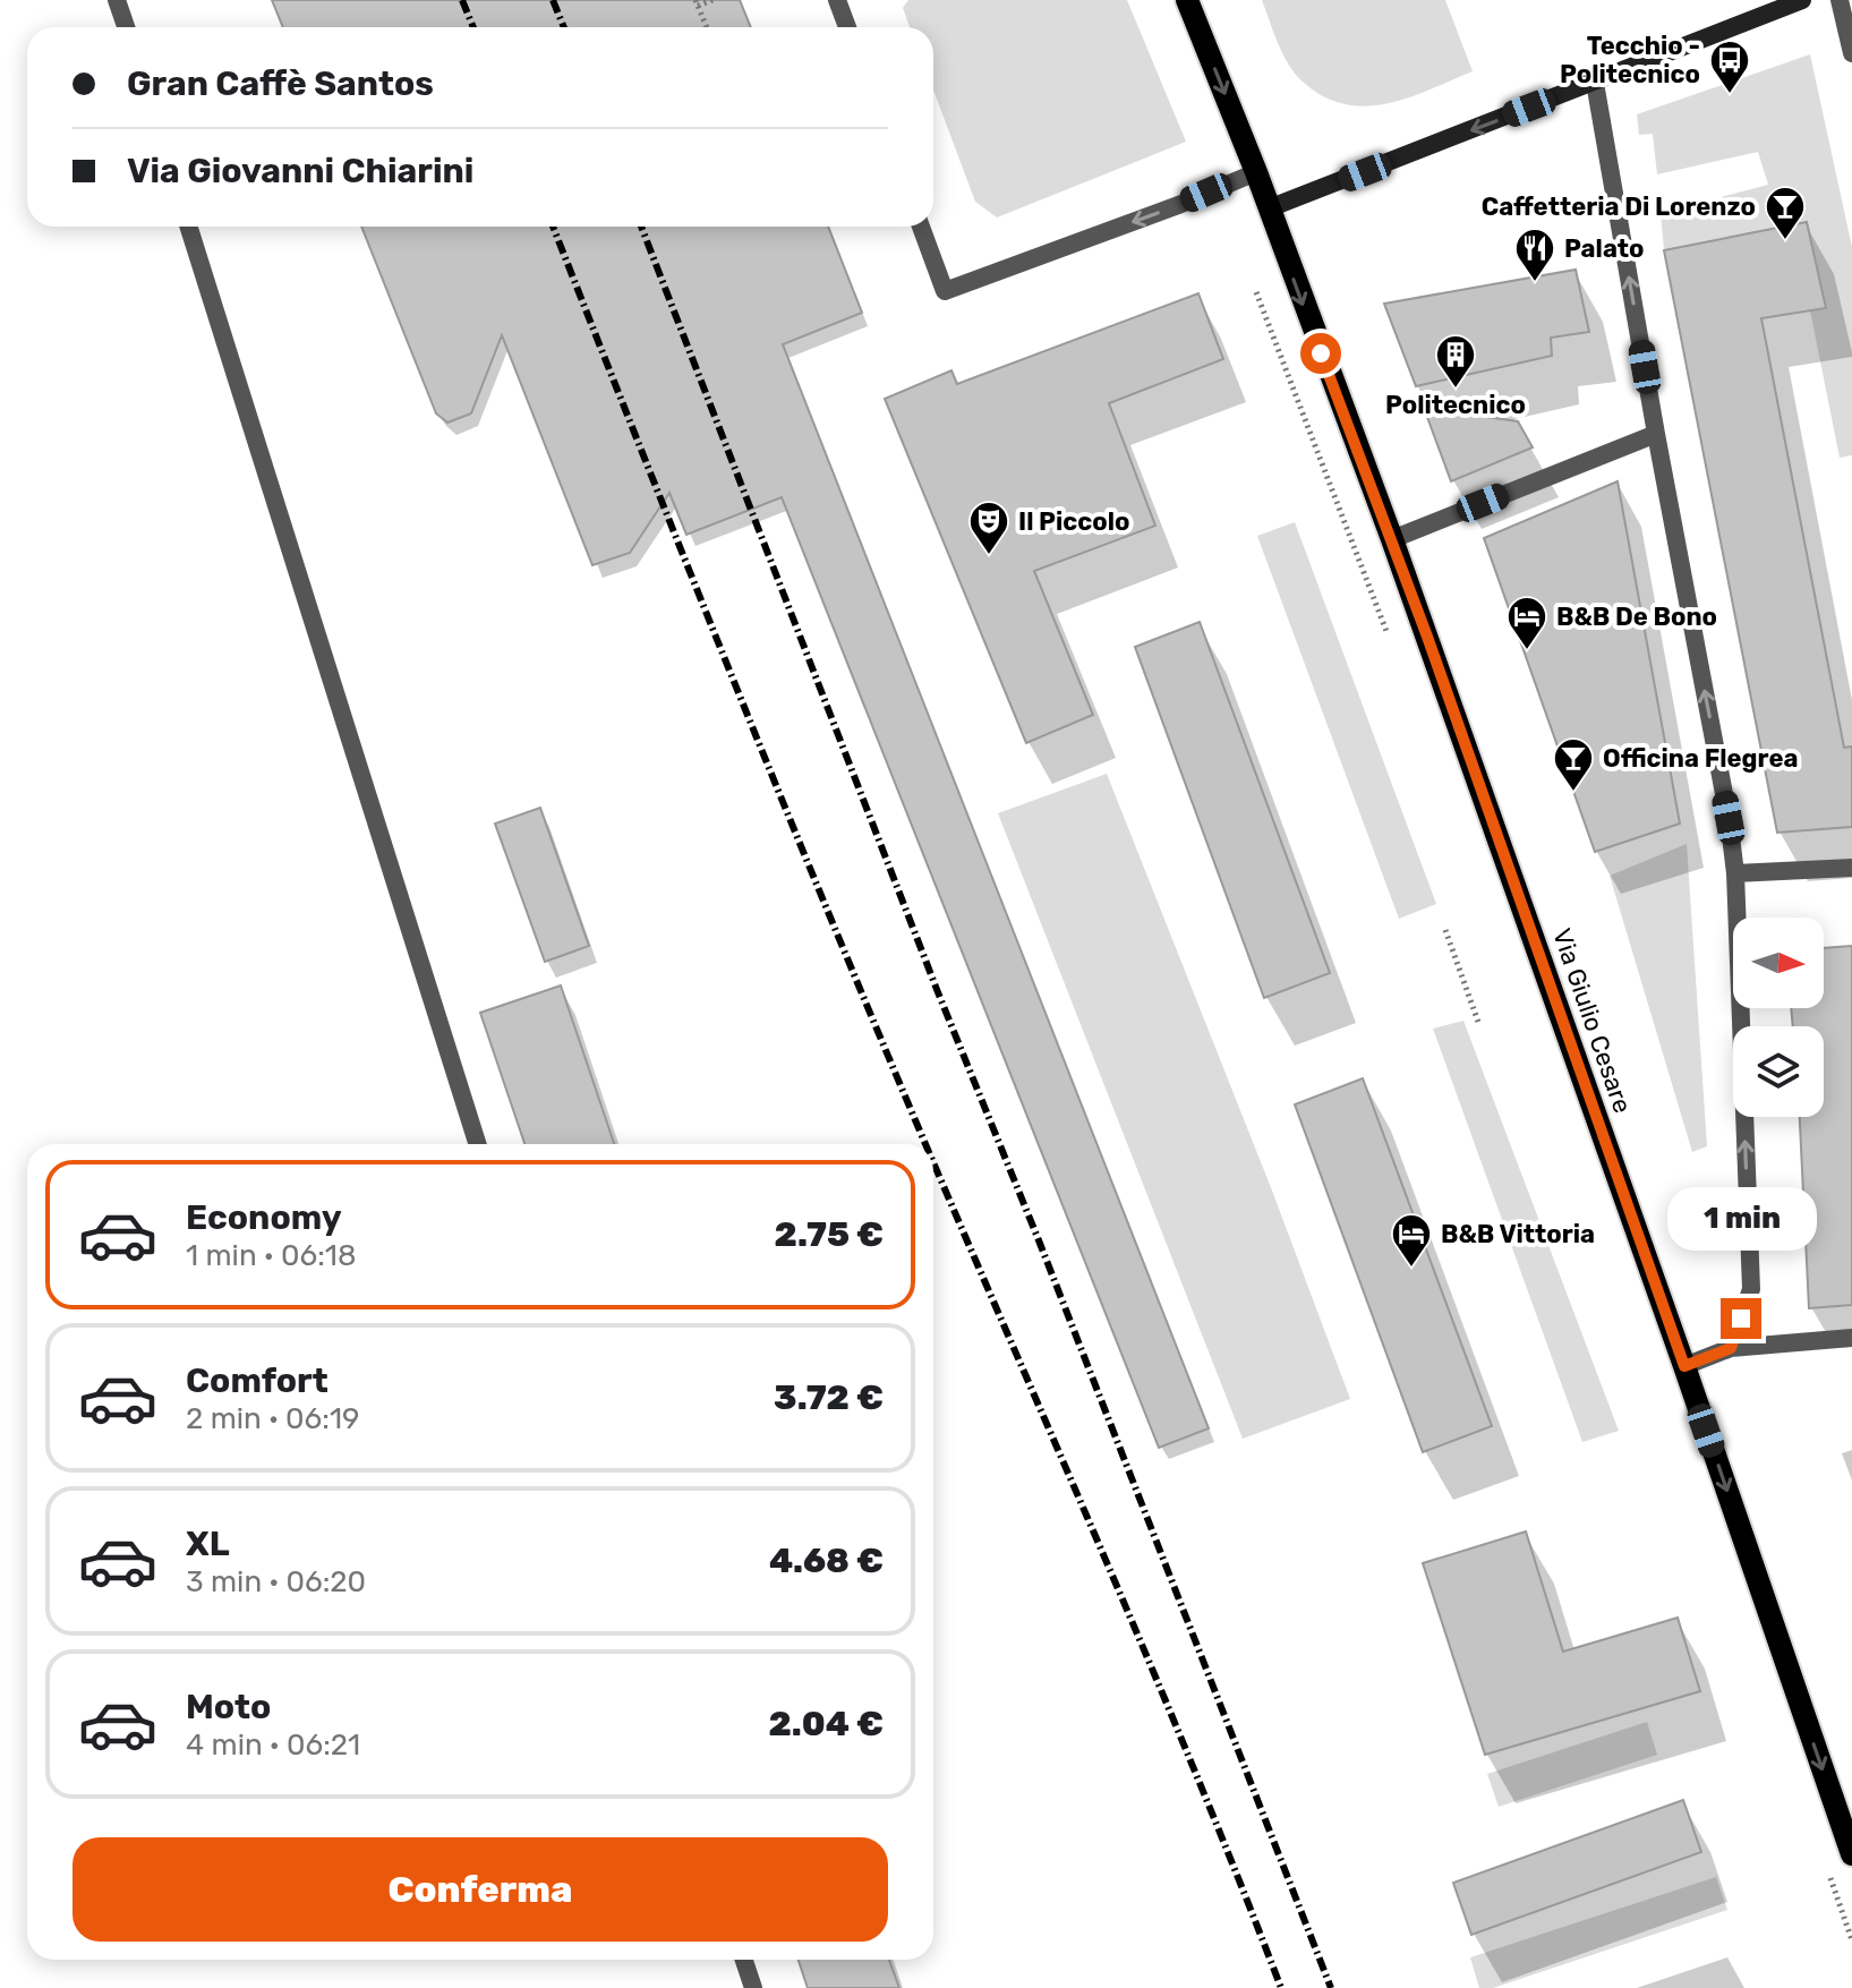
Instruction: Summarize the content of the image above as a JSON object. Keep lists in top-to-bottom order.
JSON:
{
  "streets": {
    "main road": ["Via Giulio Cesare"]
  },
  "one_way": ["Via Giulio Cesare"],
  "places": {
    "bus stop": ["Tecchio - Politecnico"],
    "bar": ["Caffetteria Di Lorenzo", "Officina Flegrea"],
    "restaurant": ["Palato"],
    "building": ["Politecnico"],
    "theatre": ["Il Piccolo"],
    "hotel": ["B&B De Bono", "B&B Vittoria"]
  },
  "north": "right",
  "page": {
    "banner": ["Gran Caffè Santos", "Via Giovanni Chiarini"],
    "list": [
      {
        "name": "Economy",
        "note": "1 min · 06:18",
        "value": "2.75 €"
      },
      {
        "name": "Comfort",
        "note": "2 min · 06:19",
        "value": "3.72 €"
      },
      {
        "name": "XL",
        "note": "3 min · 06:20",
        "value": "4.68 €"
      },
      {
        "name": "Moto",
        "note": "4 min · 06:21",
        "value": "2.04 €"
      }
    ],
    "bubble": "1 min",
    "buttons": "Conferma"
  }
}
